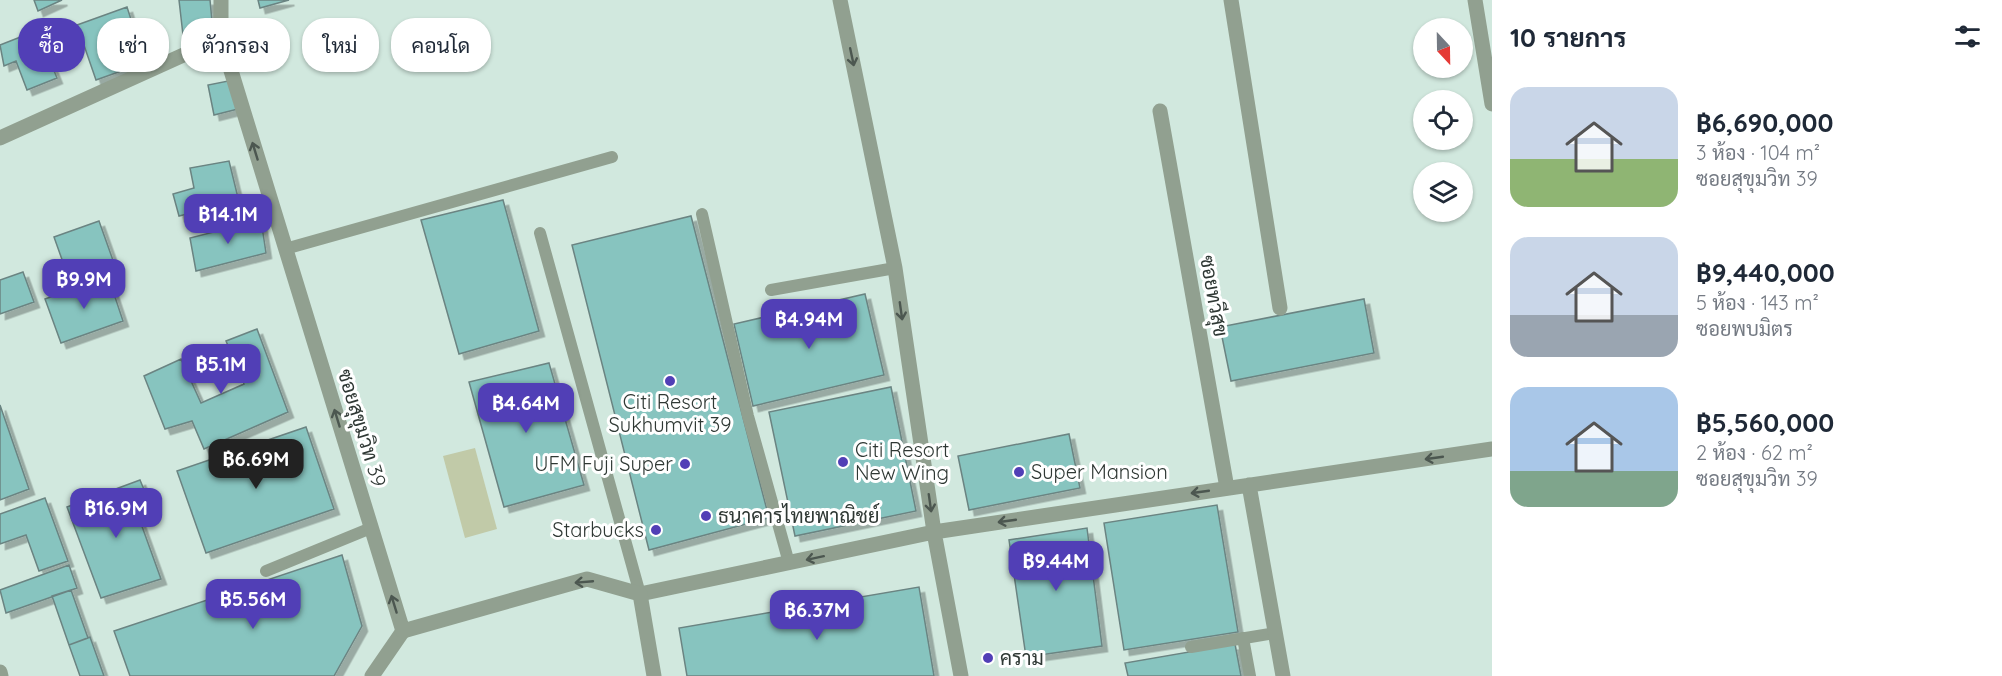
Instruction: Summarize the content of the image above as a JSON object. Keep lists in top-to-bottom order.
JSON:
{
  "streets": {
    "street": ["ซอยทวีสุข", "ซอยสุขุมวิท 39"]
  },
  "one_way": ["ซอยสุขุมวิท 39"],
  "places": [
    "Citi Resort Sukhumvit 39",
    "Citi Resort New Wing",
    "UFM Fuji Super",
    "Super Mansion",
    "ธนาคารไทยพาณิชย์",
    "Starbucks",
    "คราม"
  ],
  "north": "bottom",
  "page": {
    "heading": "10 รายการ",
    "chip": [
      "ซื้อ",
      "เช่า",
      "ตัวกรอง",
      "ใหม่",
      "คอนโด"
    ],
    "list": [
      {
        "name": "฿6,690,000",
        "note": "3 ห้อง · 104 m² · ซอยสุขุมวิท 39"
      },
      {
        "name": "฿9,440,000",
        "note": "5 ห้อง · 143 m² · ซอยพบมิตร"
      },
      {
        "name": "฿5,560,000",
        "note": "2 ห้อง · 62 m² · ซอยสุขุมวิท 39"
      }
    ],
    "price": [
      "฿14.1M",
      "฿9.9M",
      "฿4.94M",
      "฿5.1M",
      "฿4.64M",
      "฿6.69M",
      "฿16.9M",
      "฿9.44M",
      "฿5.56M",
      "฿6.37M"
    ]
  }
}
